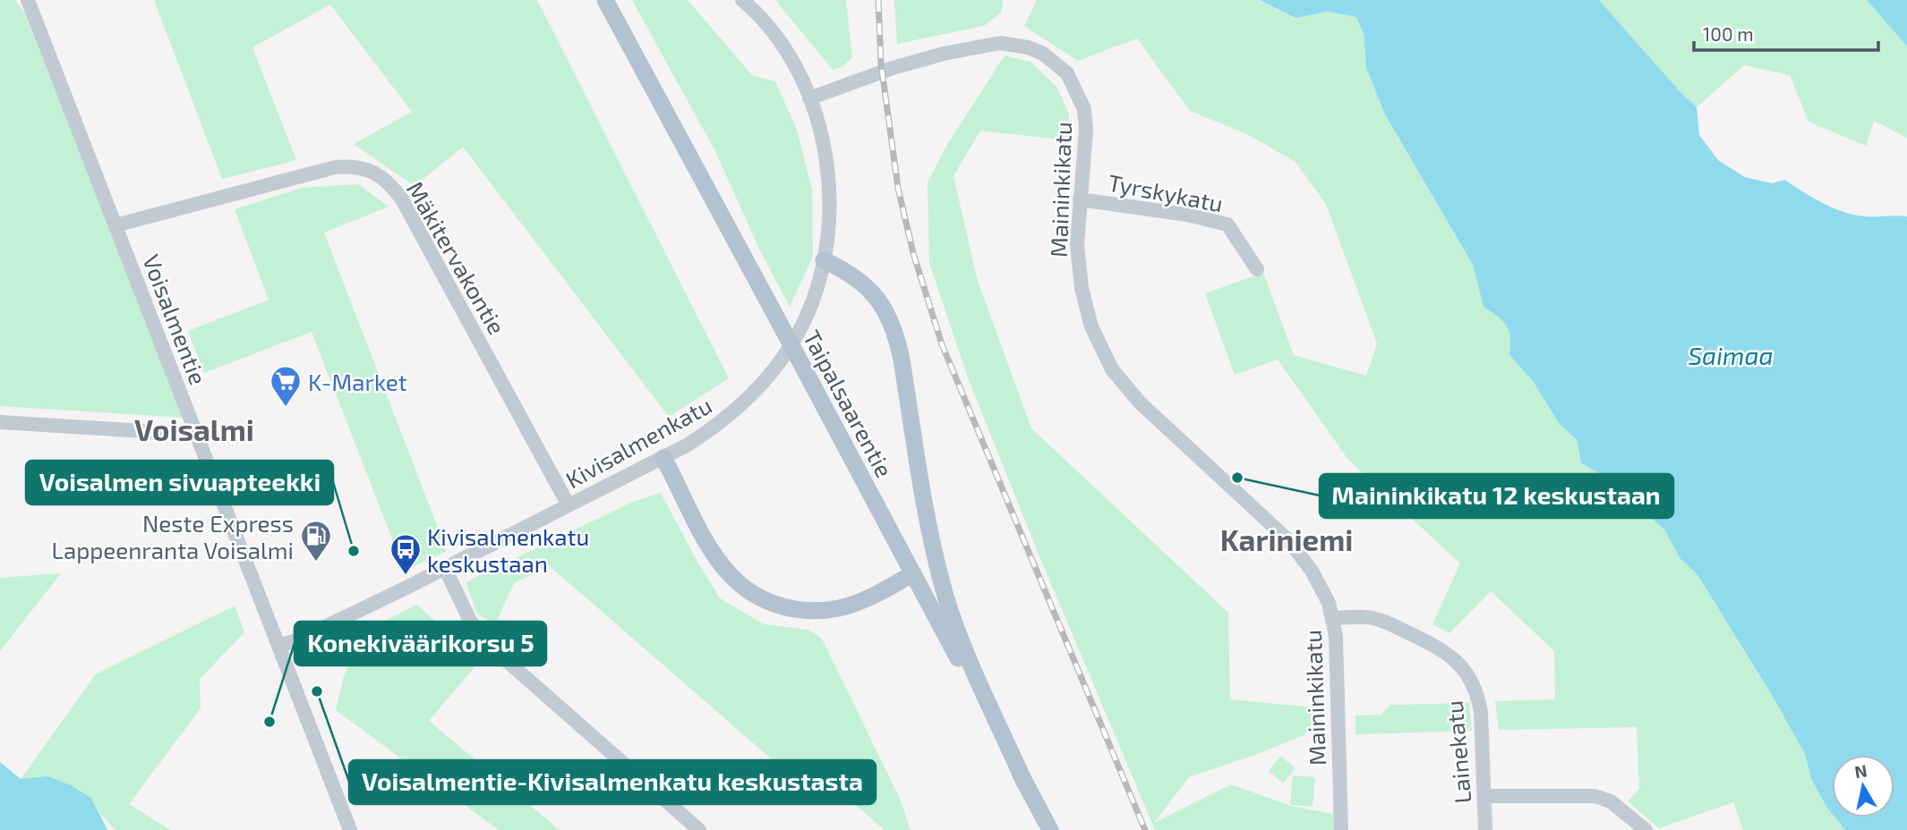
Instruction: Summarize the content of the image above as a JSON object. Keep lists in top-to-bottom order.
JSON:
{
  "streets": {
    "main road": ["Taipalsaarentie"],
    "street": [
      "Maininkikatu",
      "Tyrskykatu",
      "Mäkitervakontie",
      "Voisalmentie",
      "Kivisalmenkatu",
      "Lainekatu"
    ]
  },
  "crossings": [
    ["Maininkikatu", "Tyrskykatu"],
    ["Maininkikatu", "Kivisalmenkatu"],
    ["Maininkikatu", "Lainekatu"],
    ["Mäkitervakontie", "Voisalmentie"],
    ["Mäkitervakontie", "Kivisalmenkatu"],
    ["Voisalmentie", "Kivisalmenkatu"]
  ],
  "districts": ["Voisalmi", "Kariniemi"],
  "water": ["Saimaa"],
  "places": {
    "supermarket": ["K-Market"],
    "other": [
      "Maininkikatu 12 keskustaan",
      "Voisalmen sivuapteekki",
      "Voisalmentie-Kivisalmenkatu keskustasta",
      "Konekiväärikorsu 5"
    ],
    "fuel station": ["Neste Express Lappeenranta Voisalmi"],
    "bus stop": ["Kivisalmenkatu keskustaan"]
  },
  "scale_bar": "100 m",
  "north": "top"
}
